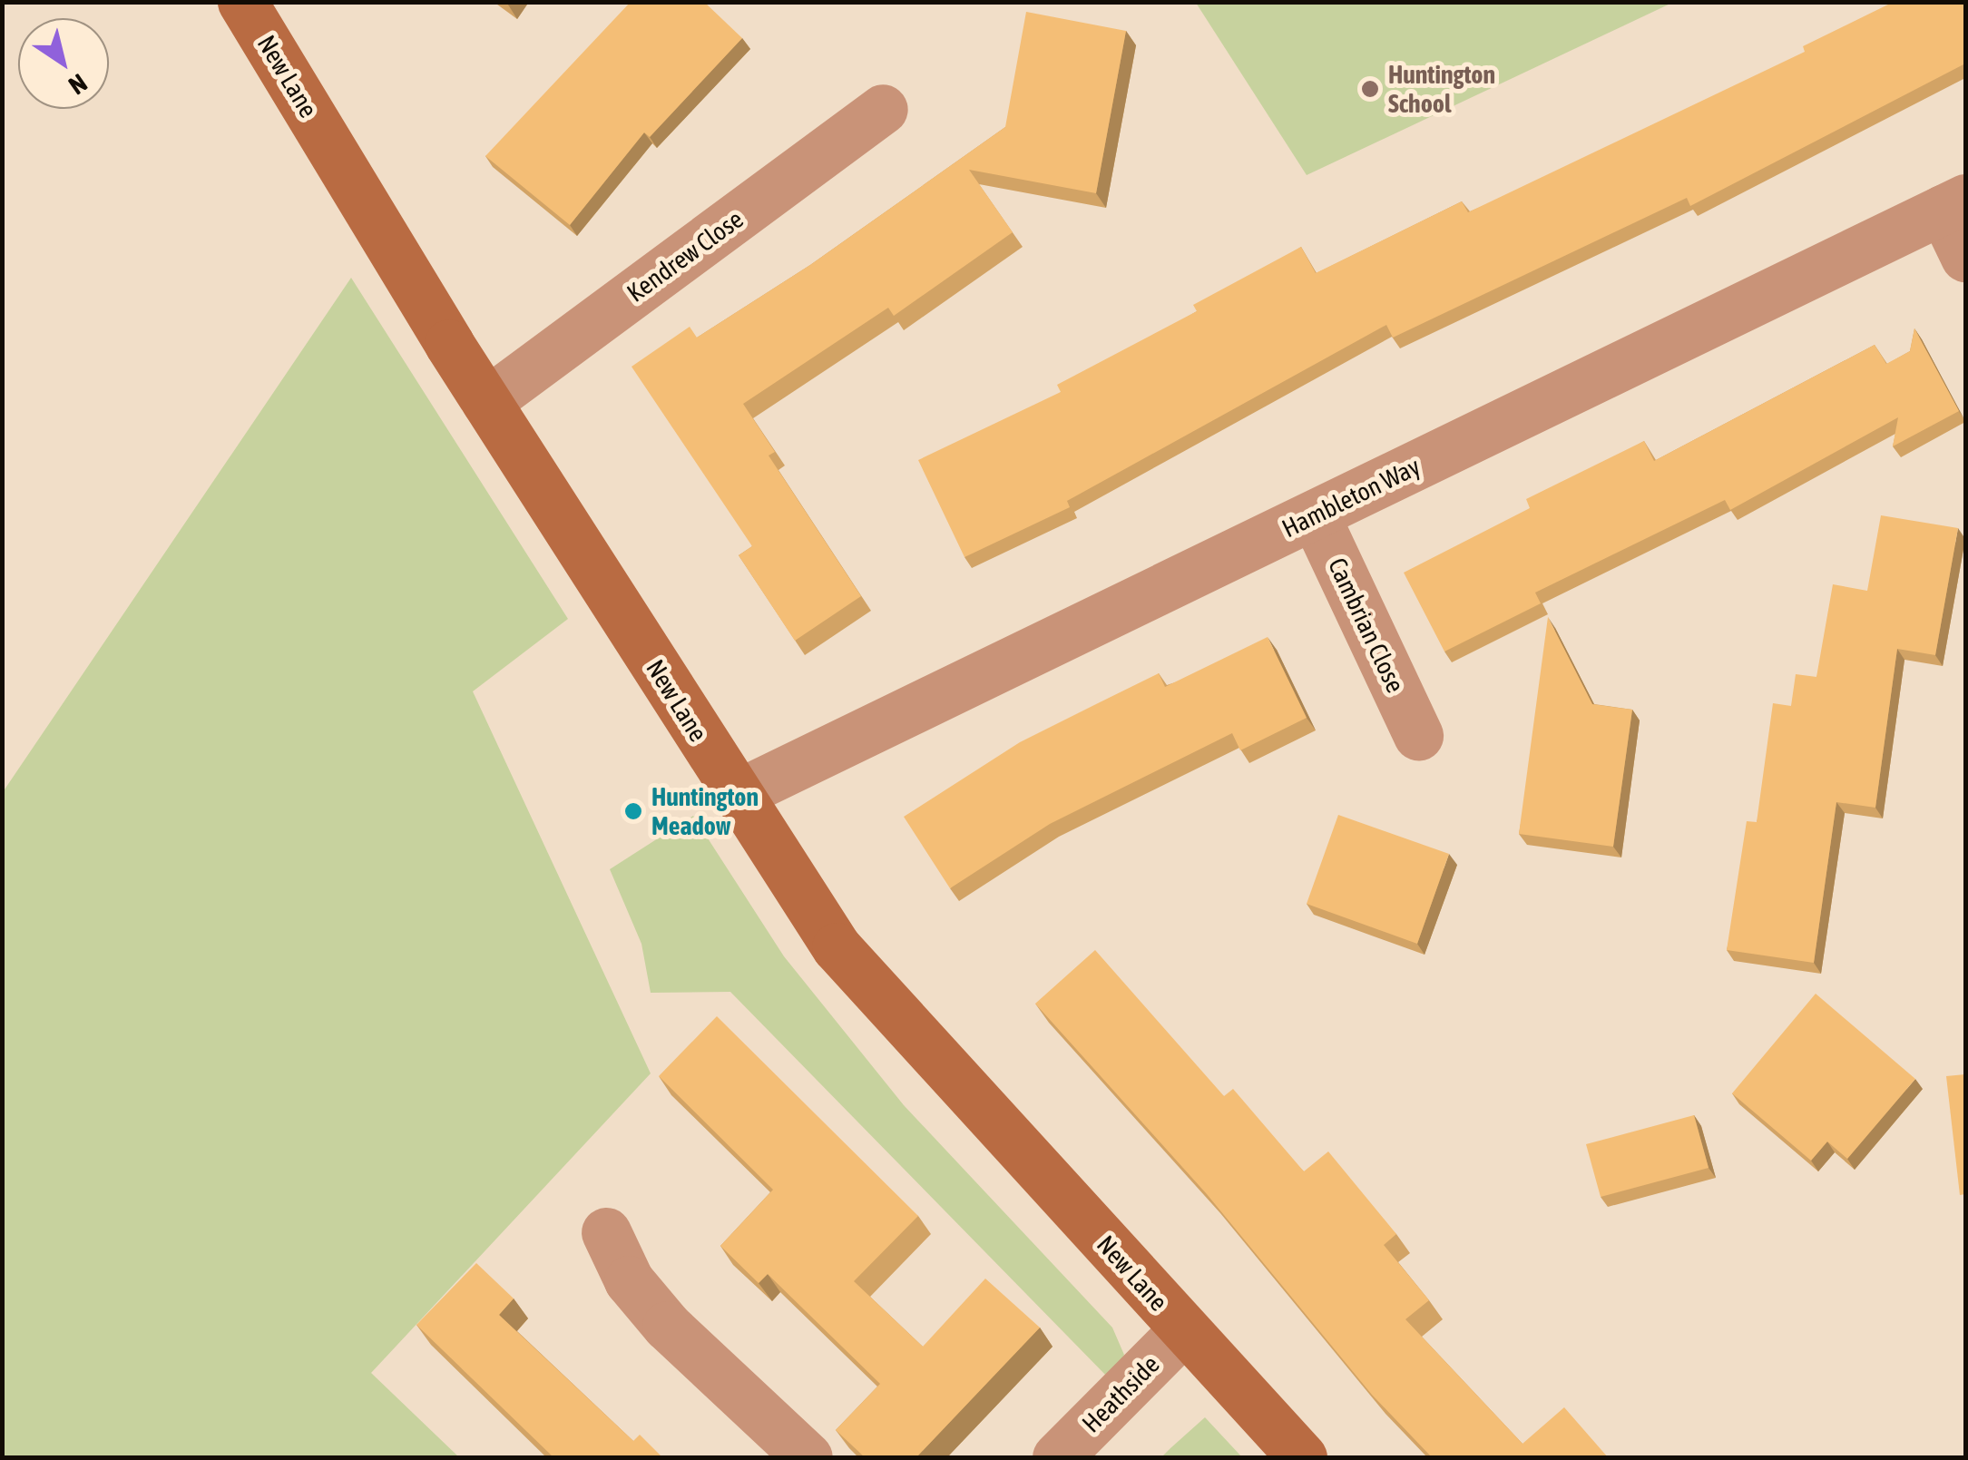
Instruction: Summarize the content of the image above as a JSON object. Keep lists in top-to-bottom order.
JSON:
{
  "streets": {
    "street": [
      "New Lane",
      "Kendrew Close",
      "Hambleton Way",
      "Cambrian Close",
      "Heathside"
    ]
  },
  "crossings": [
    ["New Lane", "Kendrew Close"],
    ["New Lane", "Hambleton Way"],
    ["New Lane", "Heathside"],
    ["Hambleton Way", "Cambrian Close"]
  ],
  "places": ["Huntington School", "Huntington Meadow"],
  "north": "bottom right"
}
